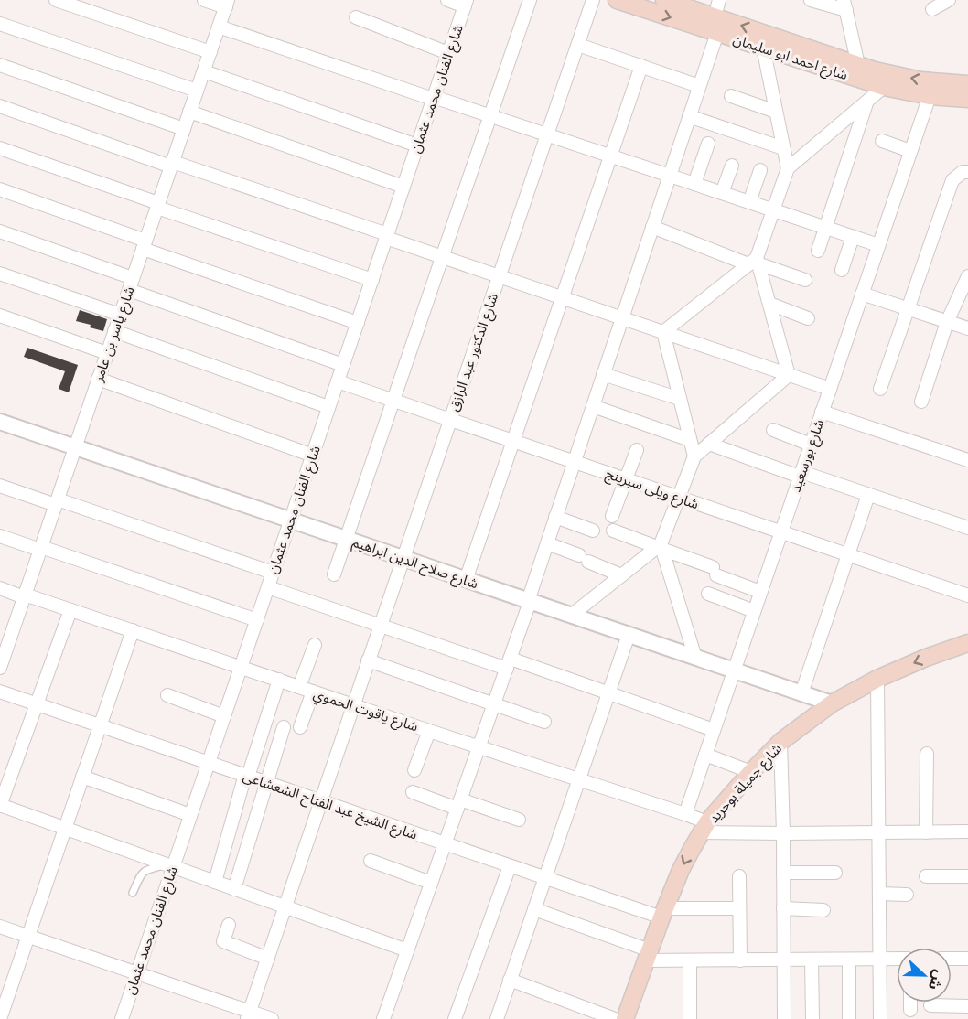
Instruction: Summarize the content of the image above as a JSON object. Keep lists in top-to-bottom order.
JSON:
{
  "streets": {
    "main road": ["شارع احمد ابو سليمان", "شارع جميلة بوحريد"],
    "street": [
      "شارع الفنان محمد عثمان",
      "شارع ياسر بن عامر",
      "شارع الدكتور عبد الرازق",
      "شارع بورسعيد",
      "شارع ويلى سبرينج",
      "شارع صلاح الدين ابراهيم",
      "شارع ياقوت الحموي",
      "شارع الشيخ عبد الفتاح الشعشاعى"
    ]
  },
  "crossings": [
    ["شارع احمد ابو سليمان", "شارع بورسعيد"],
    ["شارع الفنان محمد عثمان", "شارع ويلى سبرينج"],
    ["شارع الفنان محمد عثمان", "شارع صلاح الدين ابراهيم"],
    ["شارع الفنان محمد عثمان", "شارع ياقوت الحموي"],
    ["شارع الفنان محمد عثمان", "شارع الشيخ عبد الفتاح الشعشاعى"],
    ["شارع ياسر بن عامر", "شارع صلاح الدين ابراهيم"],
    ["شارع ياسر بن عامر", "شارع ياقوت الحموي"],
    ["شارع الدكتور عبد الرازق", "شارع ويلى سبرينج"],
    ["شارع الدكتور عبد الرازق", "شارع صلاح الدين ابراهيم"],
    ["شارع الدكتور عبد الرازق", "شارع ياقوت الحموي"],
    ["شارع الدكتور عبد الرازق", "شارع الشيخ عبد الفتاح الشعشاعى"],
    ["شارع بورسعيد", "شارع ويلى سبرينج"],
    ["شارع بورسعيد", "شارع صلاح الدين ابراهيم"],
    ["شارع بورسعيد", "شارع ياقوت الحموي"],
    ["شارع صلاح الدين ابراهيم", "شارع جميلة بوحريد"],
    ["شارع ياقوت الحموي", "شارع جميلة بوحريد"],
    ["شارع جميلة بوحريد", "شارع الشيخ عبد الفتاح الشعشاعى"]
  ],
  "north": "right"
}
